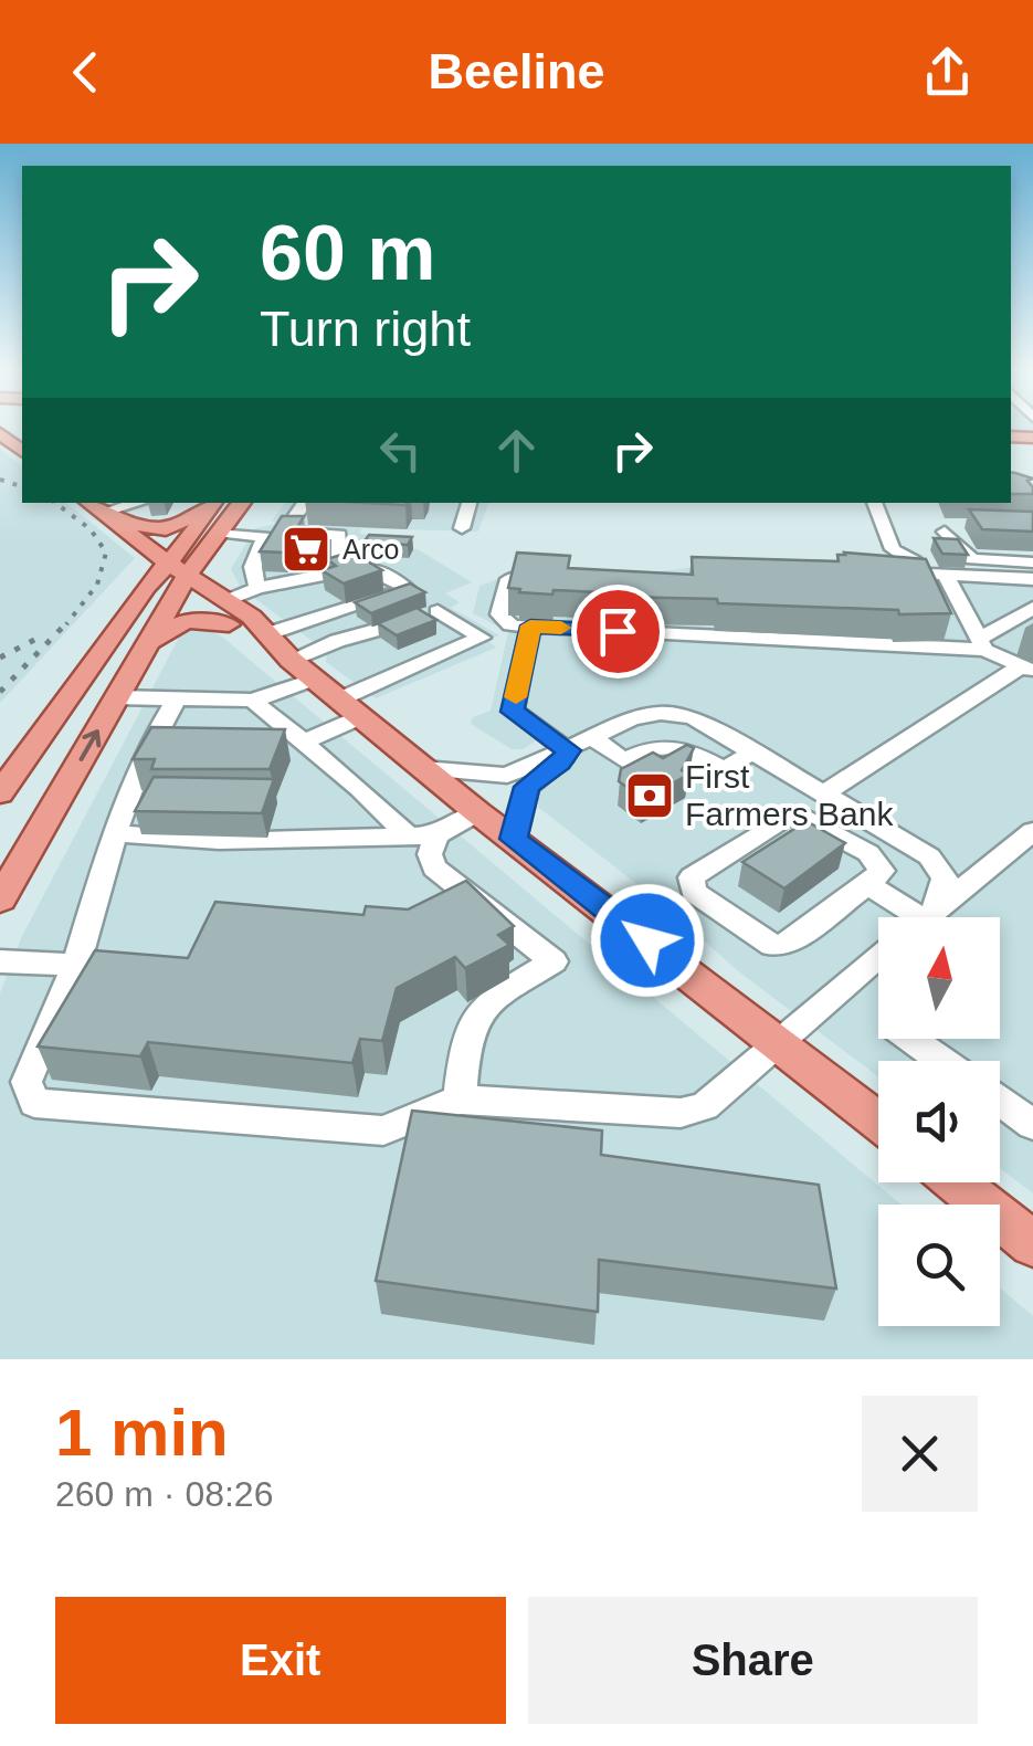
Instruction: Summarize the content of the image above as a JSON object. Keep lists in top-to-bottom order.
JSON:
{
  "places": {
    "supermarket": ["Arco"],
    "bank": ["First Farmers Bank"]
  },
  "north": "top",
  "page": {
    "header": "Beeline",
    "turn": ["60 m", "Turn right"],
    "heading": ["1 min", "260 m · 08:26"],
    "buttons": ["Exit", "Share"]
  }
}
